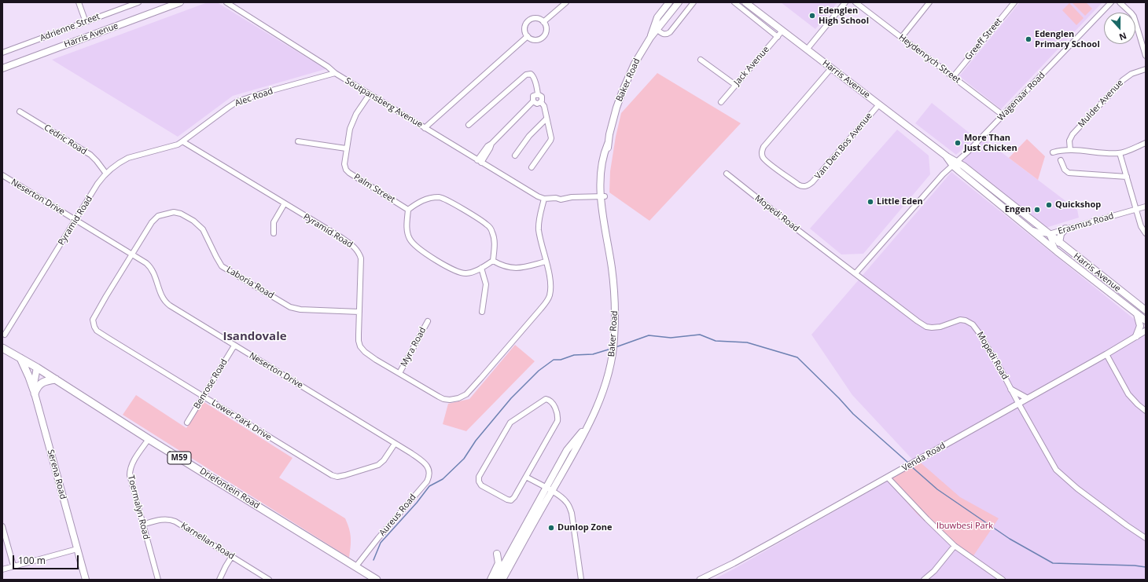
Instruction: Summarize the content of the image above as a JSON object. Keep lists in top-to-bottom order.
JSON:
{
  "streets": {
    "main road": [
      "Harris Avenue",
      "Baker Road",
      "M59",
      "Serena Road",
      "Driefontein Road"
    ],
    "street": [
      "Adrienne Street",
      "Greeff Street",
      "Heydenrych Street",
      "Jack Avenue",
      "Wagenaar Road",
      "Alec Road",
      "Soutpansberg Avenue",
      "Mulder Avenue",
      "Cedric Road",
      "Van Den Bos Avenue",
      "Palm Street",
      "Neserton Drive",
      "Mopedi Road",
      "Pyramid Road",
      "Erasmus Road",
      "Laboria Road",
      "Myra Road",
      "Benrose Road",
      "Lower Park Drive",
      "Venda Road",
      "Toermalyn Road",
      "Aureus Road",
      "Karnelian Road"
    ]
  },
  "crossings": [
    ["Harris Avenue", "Jack Avenue"],
    ["Harris Avenue", "Wagenaar Road"],
    ["Harris Avenue", "Van Den Bos Avenue"],
    ["Harris Avenue", "Erasmus Road"],
    ["Greeff Street", "Heydenrych Street"],
    ["Heydenrych Street", "Wagenaar Road"],
    ["Wagenaar Road", "Mopedi Road"],
    ["Alec Road", "Soutpansberg Avenue"],
    ["Alec Road", "Pyramid Road"],
    ["Soutpansberg Avenue", "Palm Street"],
    ["Soutpansberg Avenue", "Pyramid Road"],
    ["Cedric Road", "Pyramid Road"],
    ["Neserton Drive", "Pyramid Road"],
    ["Neserton Drive", "Laboria Road"],
    ["Neserton Drive", "Benrose Road"],
    ["Neserton Drive", "Lower Park Drive"],
    ["Neserton Drive", "Aureus Road"],
    ["Mopedi Road", "Venda Road"],
    ["Pyramid Road", "Laboria Road"],
    ["Pyramid Road", "Myra Road"],
    ["Laboria Road", "Lower Park Drive"],
    ["Benrose Road", "Lower Park Drive"],
    ["Serena Road", "Driefontein Road"],
    ["Driefontein Road", "Toermalyn Road"],
    ["Driefontein Road", "Aureus Road"],
    ["Toermalyn Road", "Karnelian Road"]
  ],
  "districts": ["Isandovale"],
  "parks": ["Ibuwbesi Park"],
  "places": [
    "Edenglen High School",
    "Edenglen Primary School",
    "More Than Just Chicken",
    "Little Eden",
    "Quickshop",
    "Engen",
    "Dunlop Zone"
  ],
  "scale_bar": "100 m",
  "north": "bottom"
}
